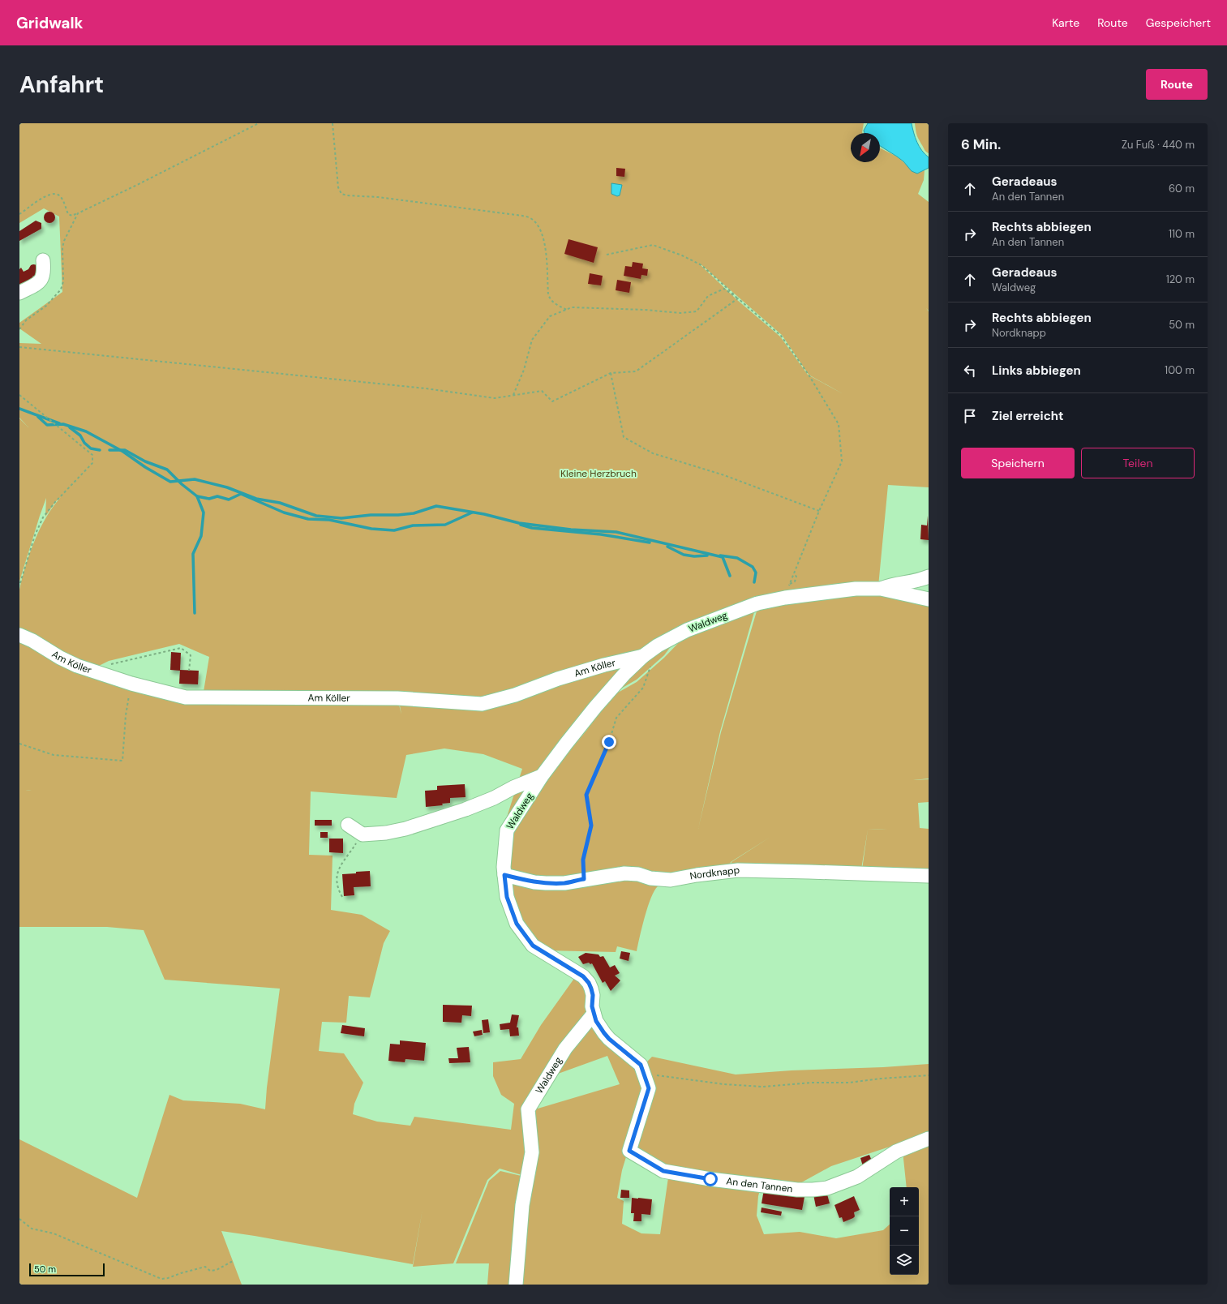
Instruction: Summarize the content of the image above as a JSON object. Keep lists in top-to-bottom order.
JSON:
{
  "streets": {
    "street": [
      "Waldweg",
      "Am Köller",
      "Nordknapp",
      "An den Tannen"
    ]
  },
  "crossings": [
    ["Waldweg", "Am Köller"],
    ["Waldweg", "Nordknapp"],
    ["Waldweg", "An den Tannen"]
  ],
  "parks": ["Kleine Herzbruch"],
  "scale_bar": "50 m",
  "north": "bottom left",
  "page": {
    "header": "Gridwalk",
    "nav": ["Karte", "Route", "Gespeichert"],
    "buttons": [
      "Route",
      ["Speichern", "Teilen"]
    ],
    "title": "Anfahrt",
    "heading": ["6 Min.", "Zu Fuß · 440 m"],
    "list": [
      ["Geradeaus", "An den Tannen", "60 m"],
      ["Rechts abbiegen", "An den Tannen", "110 m"],
      ["Geradeaus", "Waldweg", "120 m"],
      ["Rechts abbiegen", "Nordknapp", "50 m"],
      ["Links abbiegen", "100 m"],
      "Ziel erreicht"
    ],
    "map_buttons": ["+", "−"],
    "scale": "50 m"
  }
}
